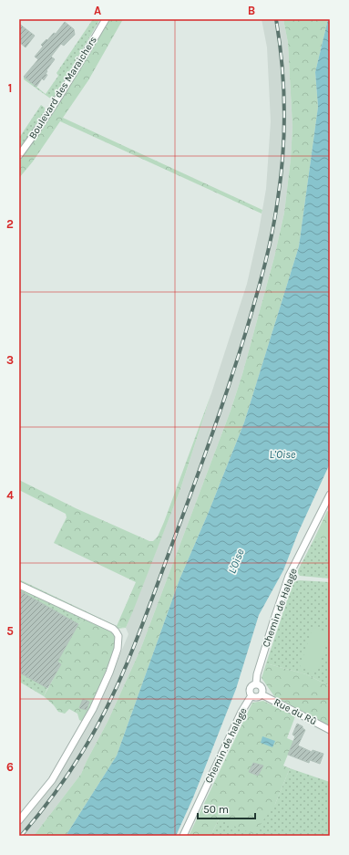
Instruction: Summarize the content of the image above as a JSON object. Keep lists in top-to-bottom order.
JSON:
{
  "streets": {
    "street": [
      "Boulevard des Maraichers",
      "Chemin de Halage",
      "Rue du Rû",
      "Chemin de halage"
    ]
  },
  "crossings": [
    ["Chemin de Halage", "Rue du Rû"],
    ["Chemin de Halage", "Chemin de halage"],
    ["Rue du Rû", "Chemin de halage"]
  ],
  "water": ["L’Oise", "L'Oise"],
  "scale_bar": "50 m",
  "grid": {
    "columns": ["A", "B"],
    "rows": [
      "1",
      "2",
      "3",
      "4",
      "5",
      "6"
    ]
  }
}
